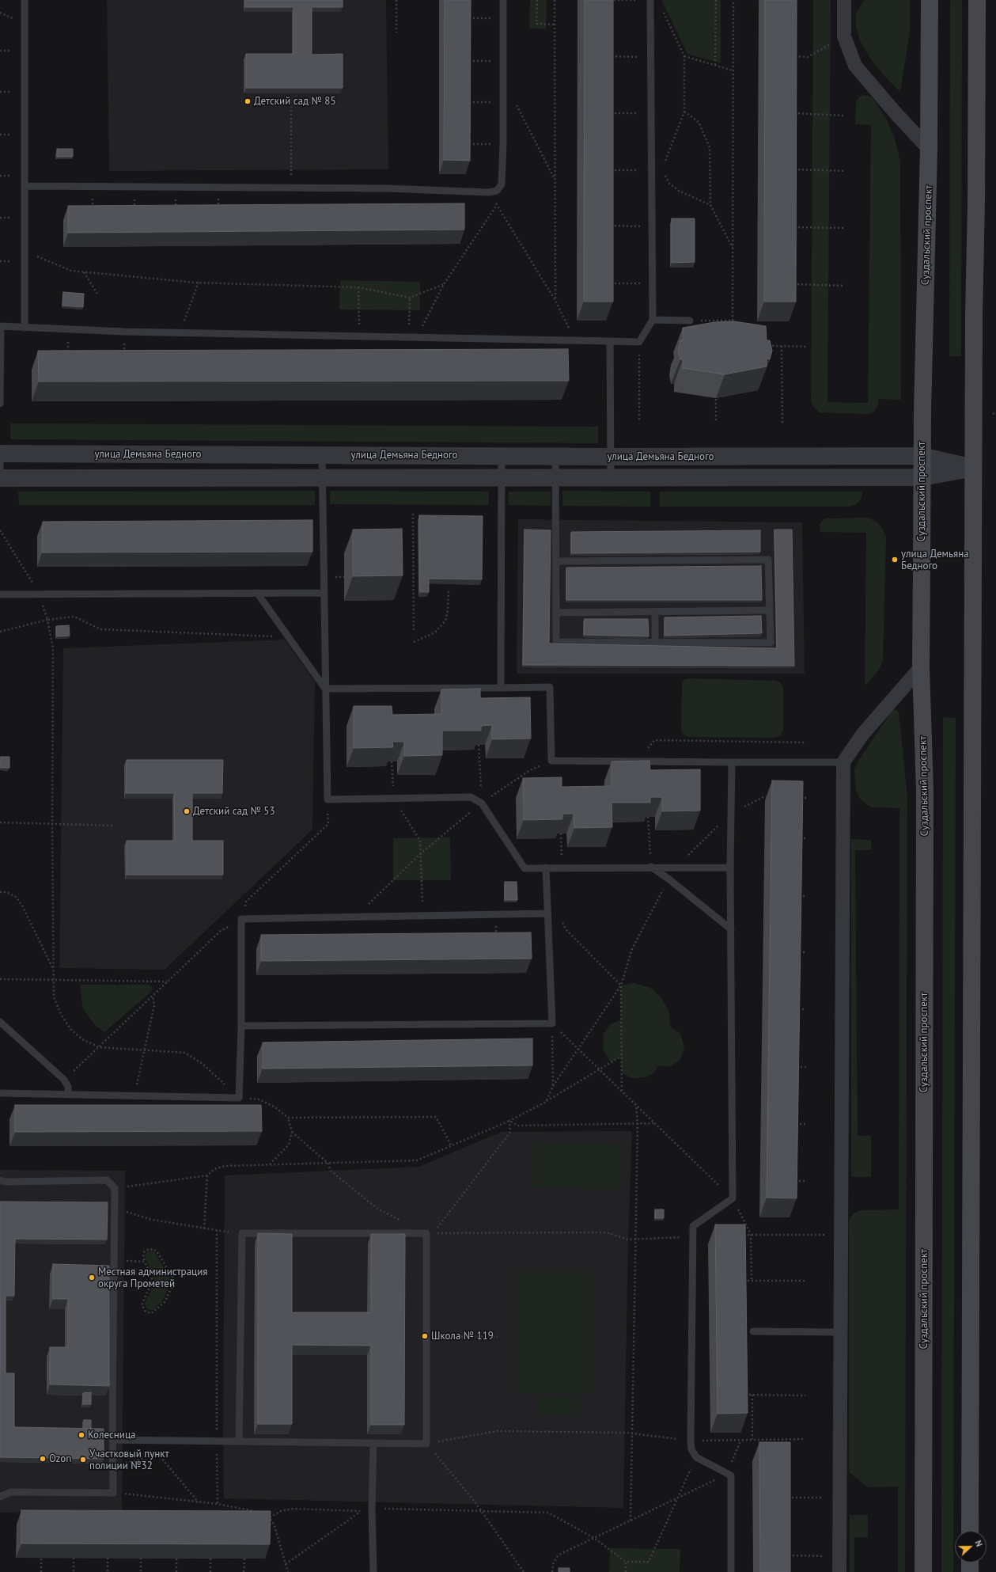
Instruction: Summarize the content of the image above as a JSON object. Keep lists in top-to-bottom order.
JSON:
{
  "streets": {
    "main road": ["Суздальский проспект"],
    "street": ["улица Демьяна Бедного"]
  },
  "crossings": [
    ["Суздальский проспект", "улица Демьяна Бедного"]
  ],
  "places": [
    "Детский сад № 85",
    "улица Демьяна Бедного",
    "Детский сад № 53",
    "Местная администрация округа Прометей",
    "Школа № 119",
    "Колесница",
    "Ozon",
    "Участковый пункт полиции №32"
  ],
  "north": "right"
}
